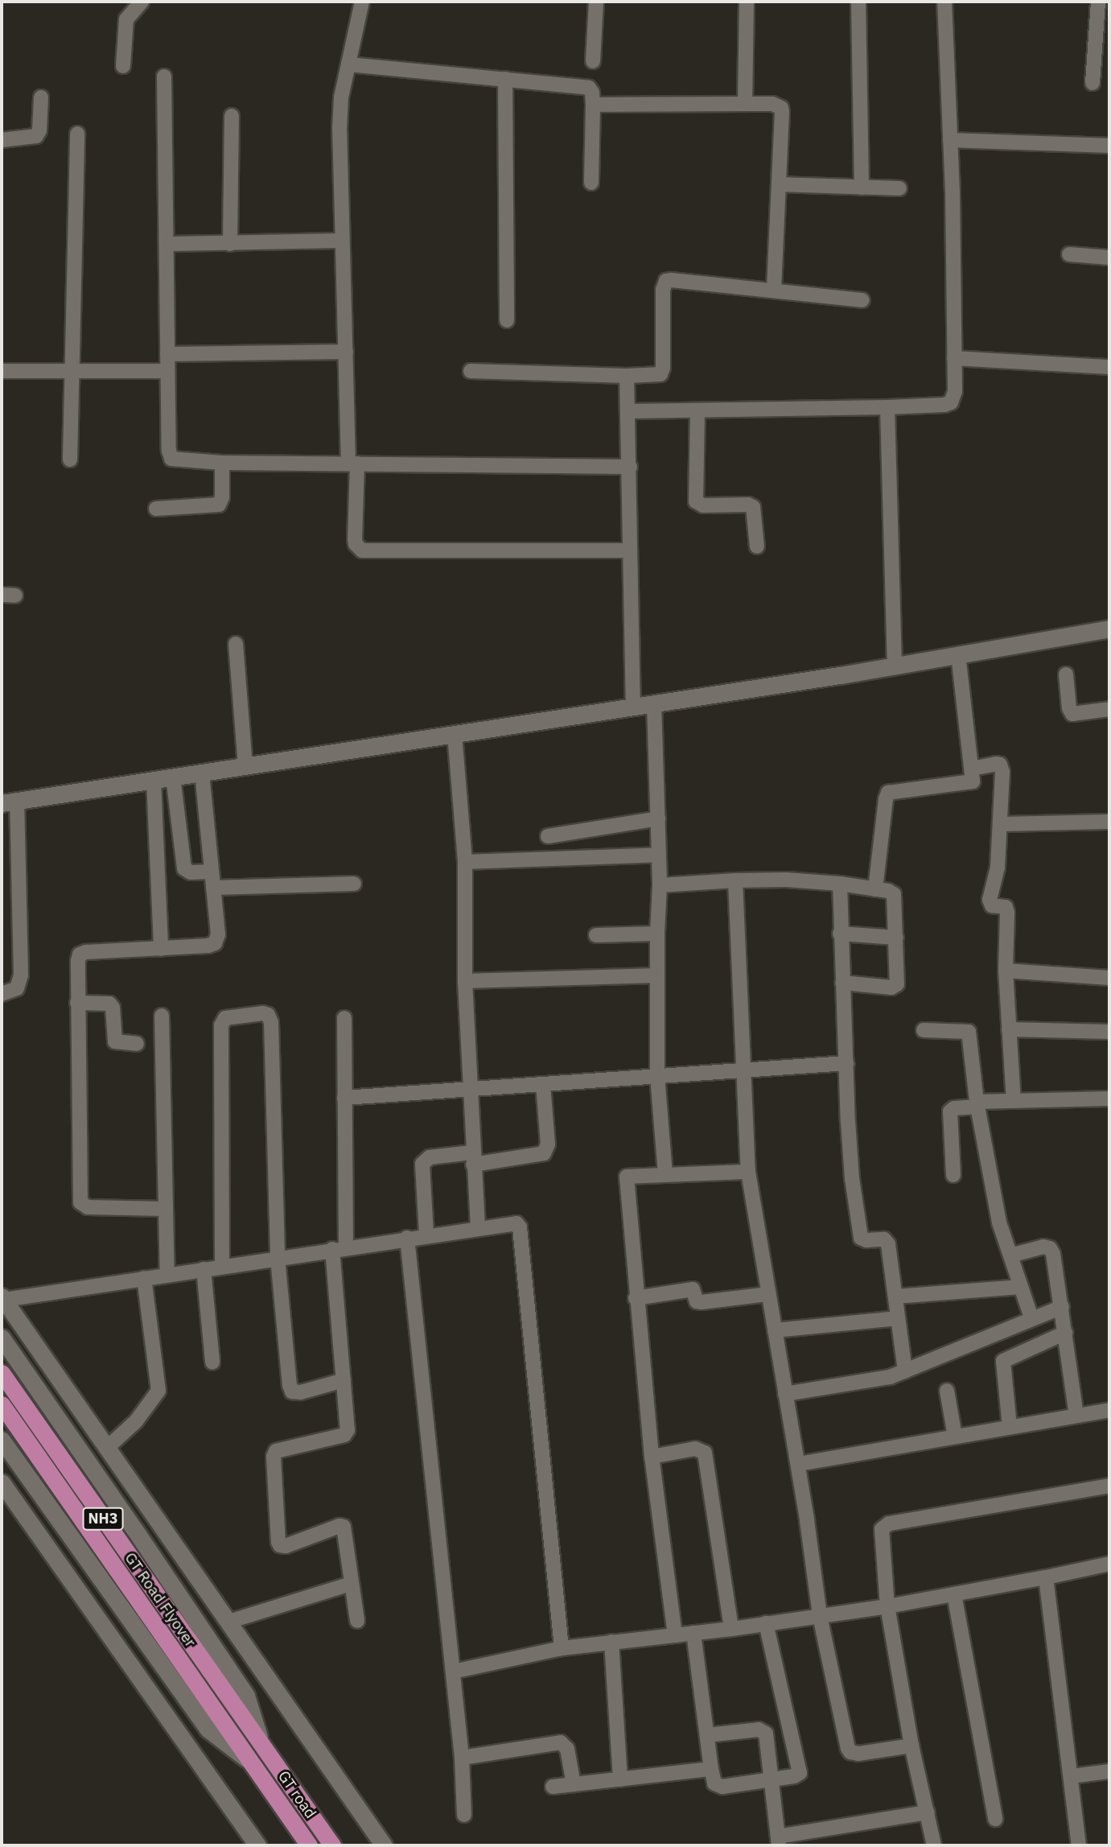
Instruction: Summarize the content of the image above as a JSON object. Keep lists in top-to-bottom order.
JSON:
{
  "streets": {
    "highway": ["NH3", "GT Road Flyover", "GT road"]
  },
  "crossings": [
    ["GT Road Flyover", "GT road"]
  ]
}
